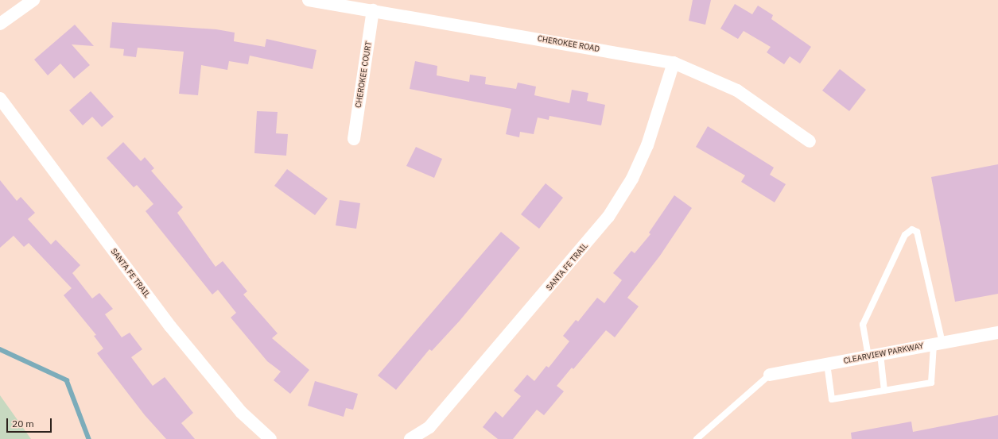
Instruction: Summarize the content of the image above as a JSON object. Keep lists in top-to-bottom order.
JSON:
{
  "streets": {
    "street": [
      "CHEROKEE ROAD",
      "CHEROKEE COURT",
      "SANTA FE TRAIL",
      "CLEARVIEW PARKWAY"
    ]
  },
  "crossings": [
    ["CHEROKEE ROAD", "CHEROKEE COURT"],
    ["CHEROKEE ROAD", "SANTA FE TRAIL"]
  ],
  "scale_bar": "20 m"
}
